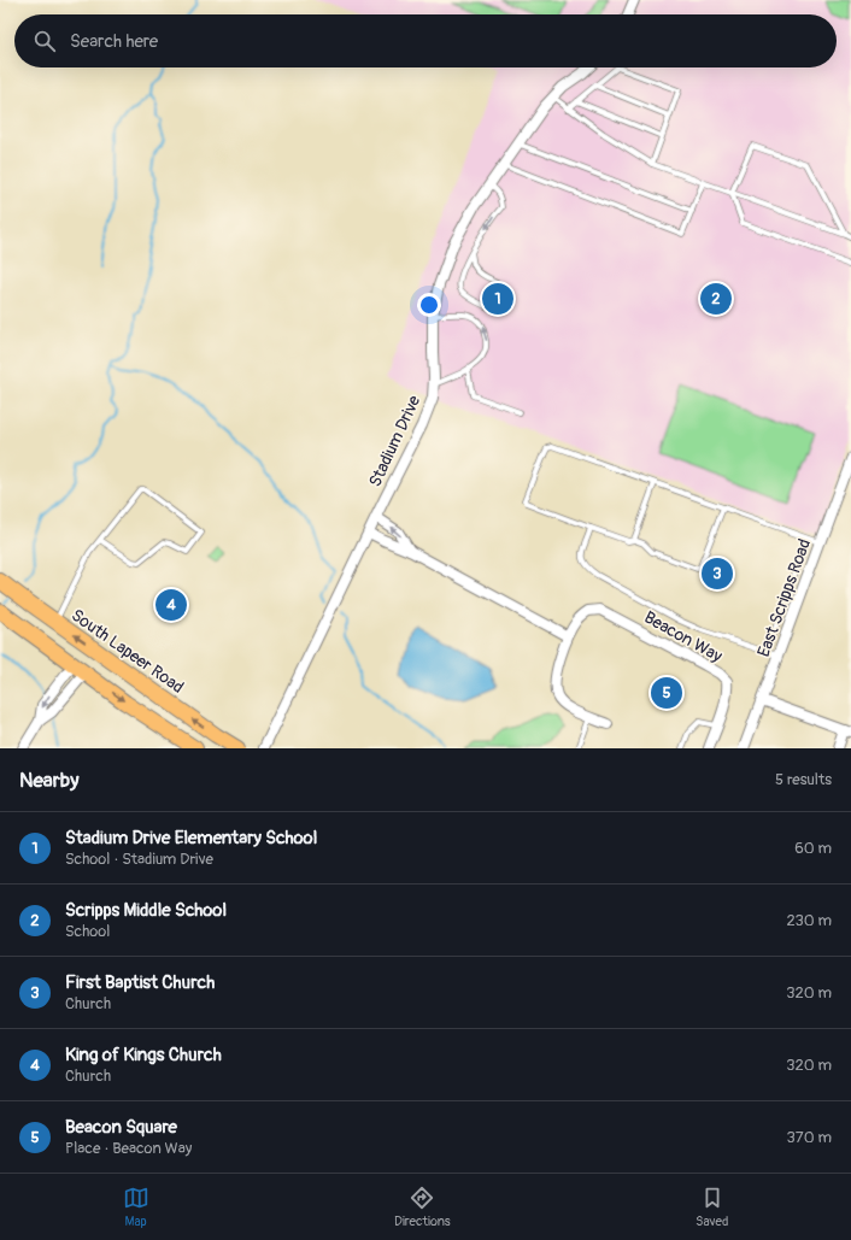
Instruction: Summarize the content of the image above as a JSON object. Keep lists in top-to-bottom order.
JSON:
{
  "streets": {
    "main road": ["South Lapeer Road"],
    "street": ["Stadium Drive", "East Scripps Road", "Beacon Way"]
  },
  "page": {
    "search": "Search here",
    "pins": [
      "1",
      "2",
      "3",
      "4",
      "5"
    ],
    "heading": ["Nearby", "5 results"],
    "list": [
      {
        "mark": "1",
        "name": "Stadium Drive Elementary School",
        "note": "School · Stadium Drive",
        "value": "60 m"
      },
      {
        "mark": "2",
        "name": "Scripps Middle School",
        "note": "School",
        "value": "230 m"
      },
      {
        "mark": "3",
        "name": "First Baptist Church",
        "note": "Church",
        "value": "320 m"
      },
      {
        "mark": "4",
        "name": "King of Kings Church",
        "note": "Church",
        "value": "320 m"
      },
      {
        "mark": "5",
        "name": "Beacon Square",
        "note": "Place · Beacon Way",
        "value": "370 m"
      }
    ],
    "nav": ["Map", "Directions", "Saved"]
  }
}
